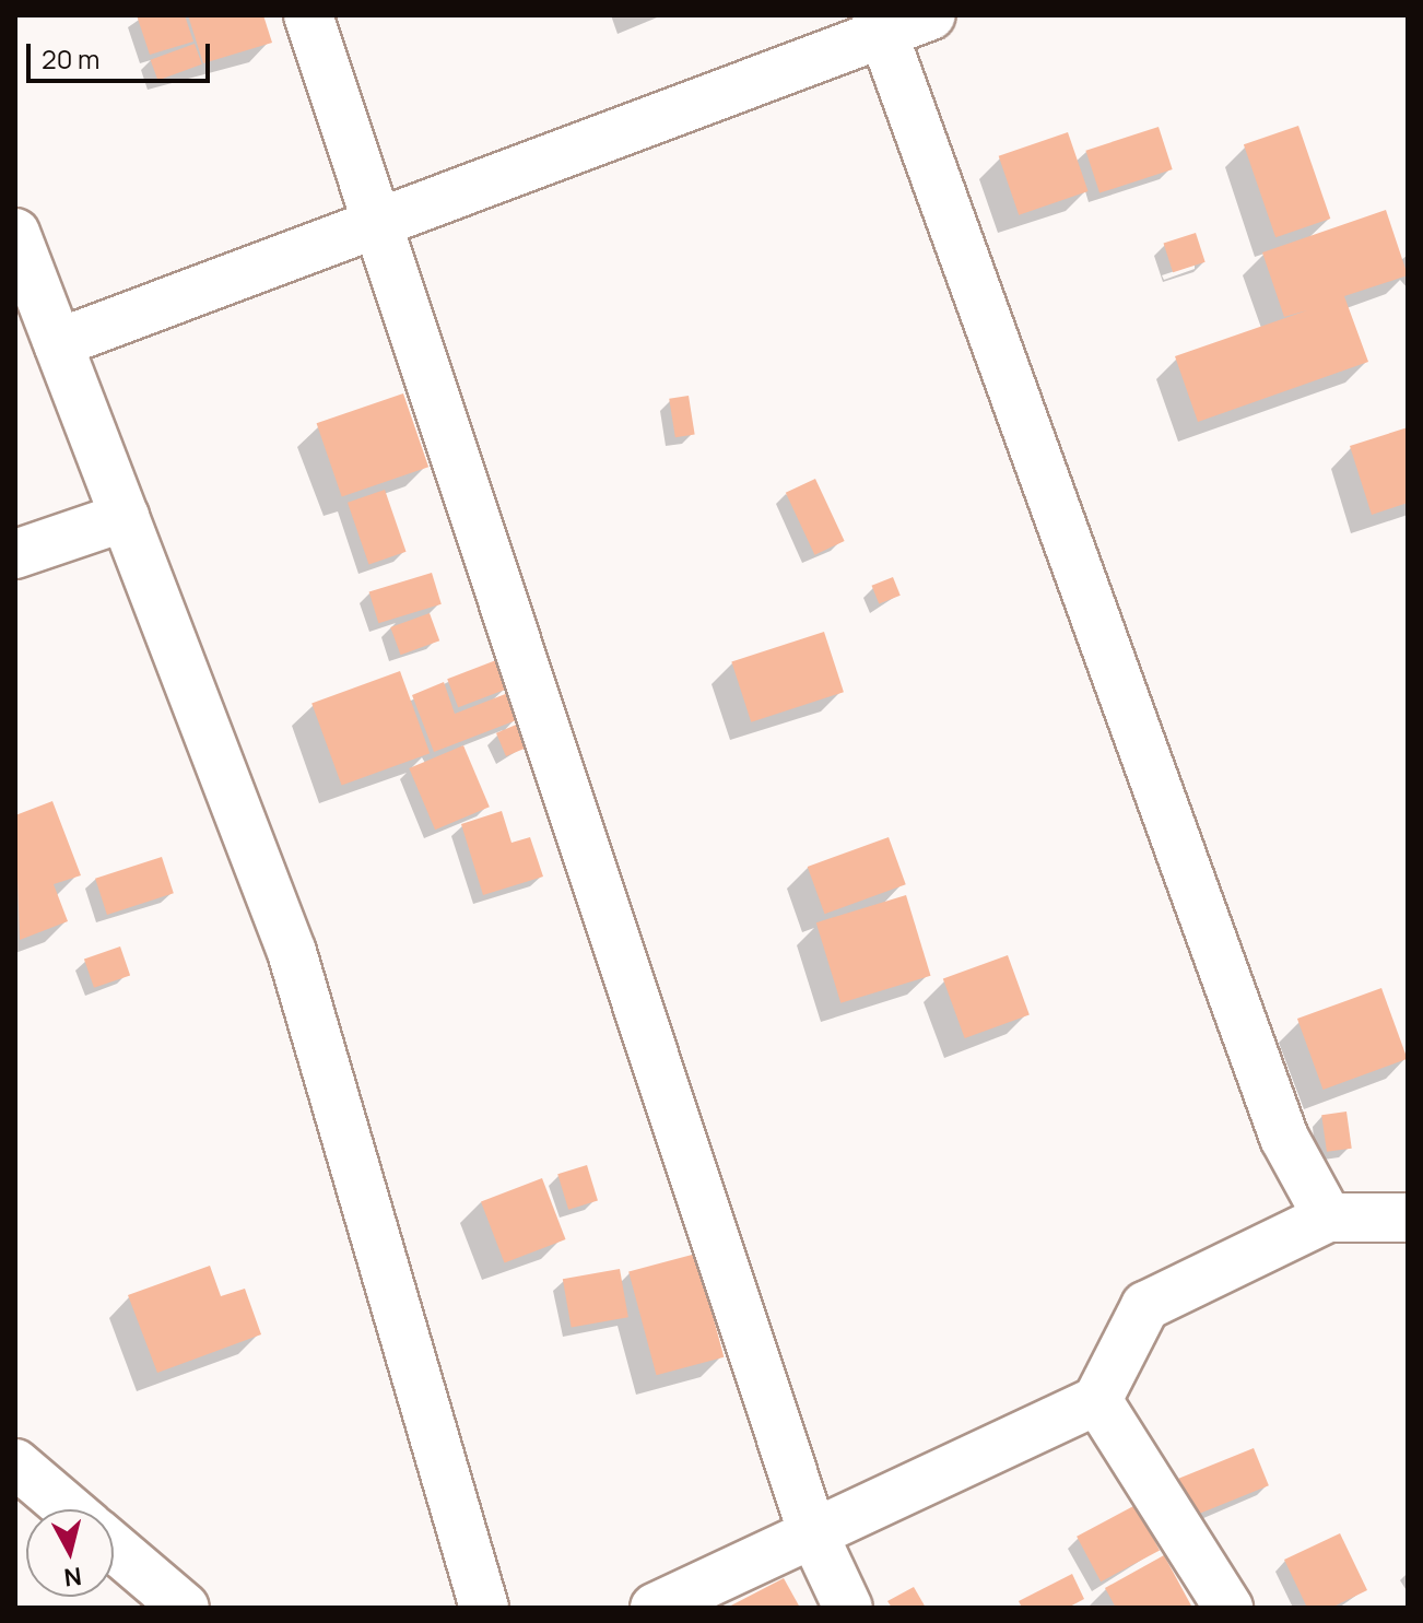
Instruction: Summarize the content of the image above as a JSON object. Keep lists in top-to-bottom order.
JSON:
{
  "scale_bar": "20 m",
  "north": "bottom"
}
